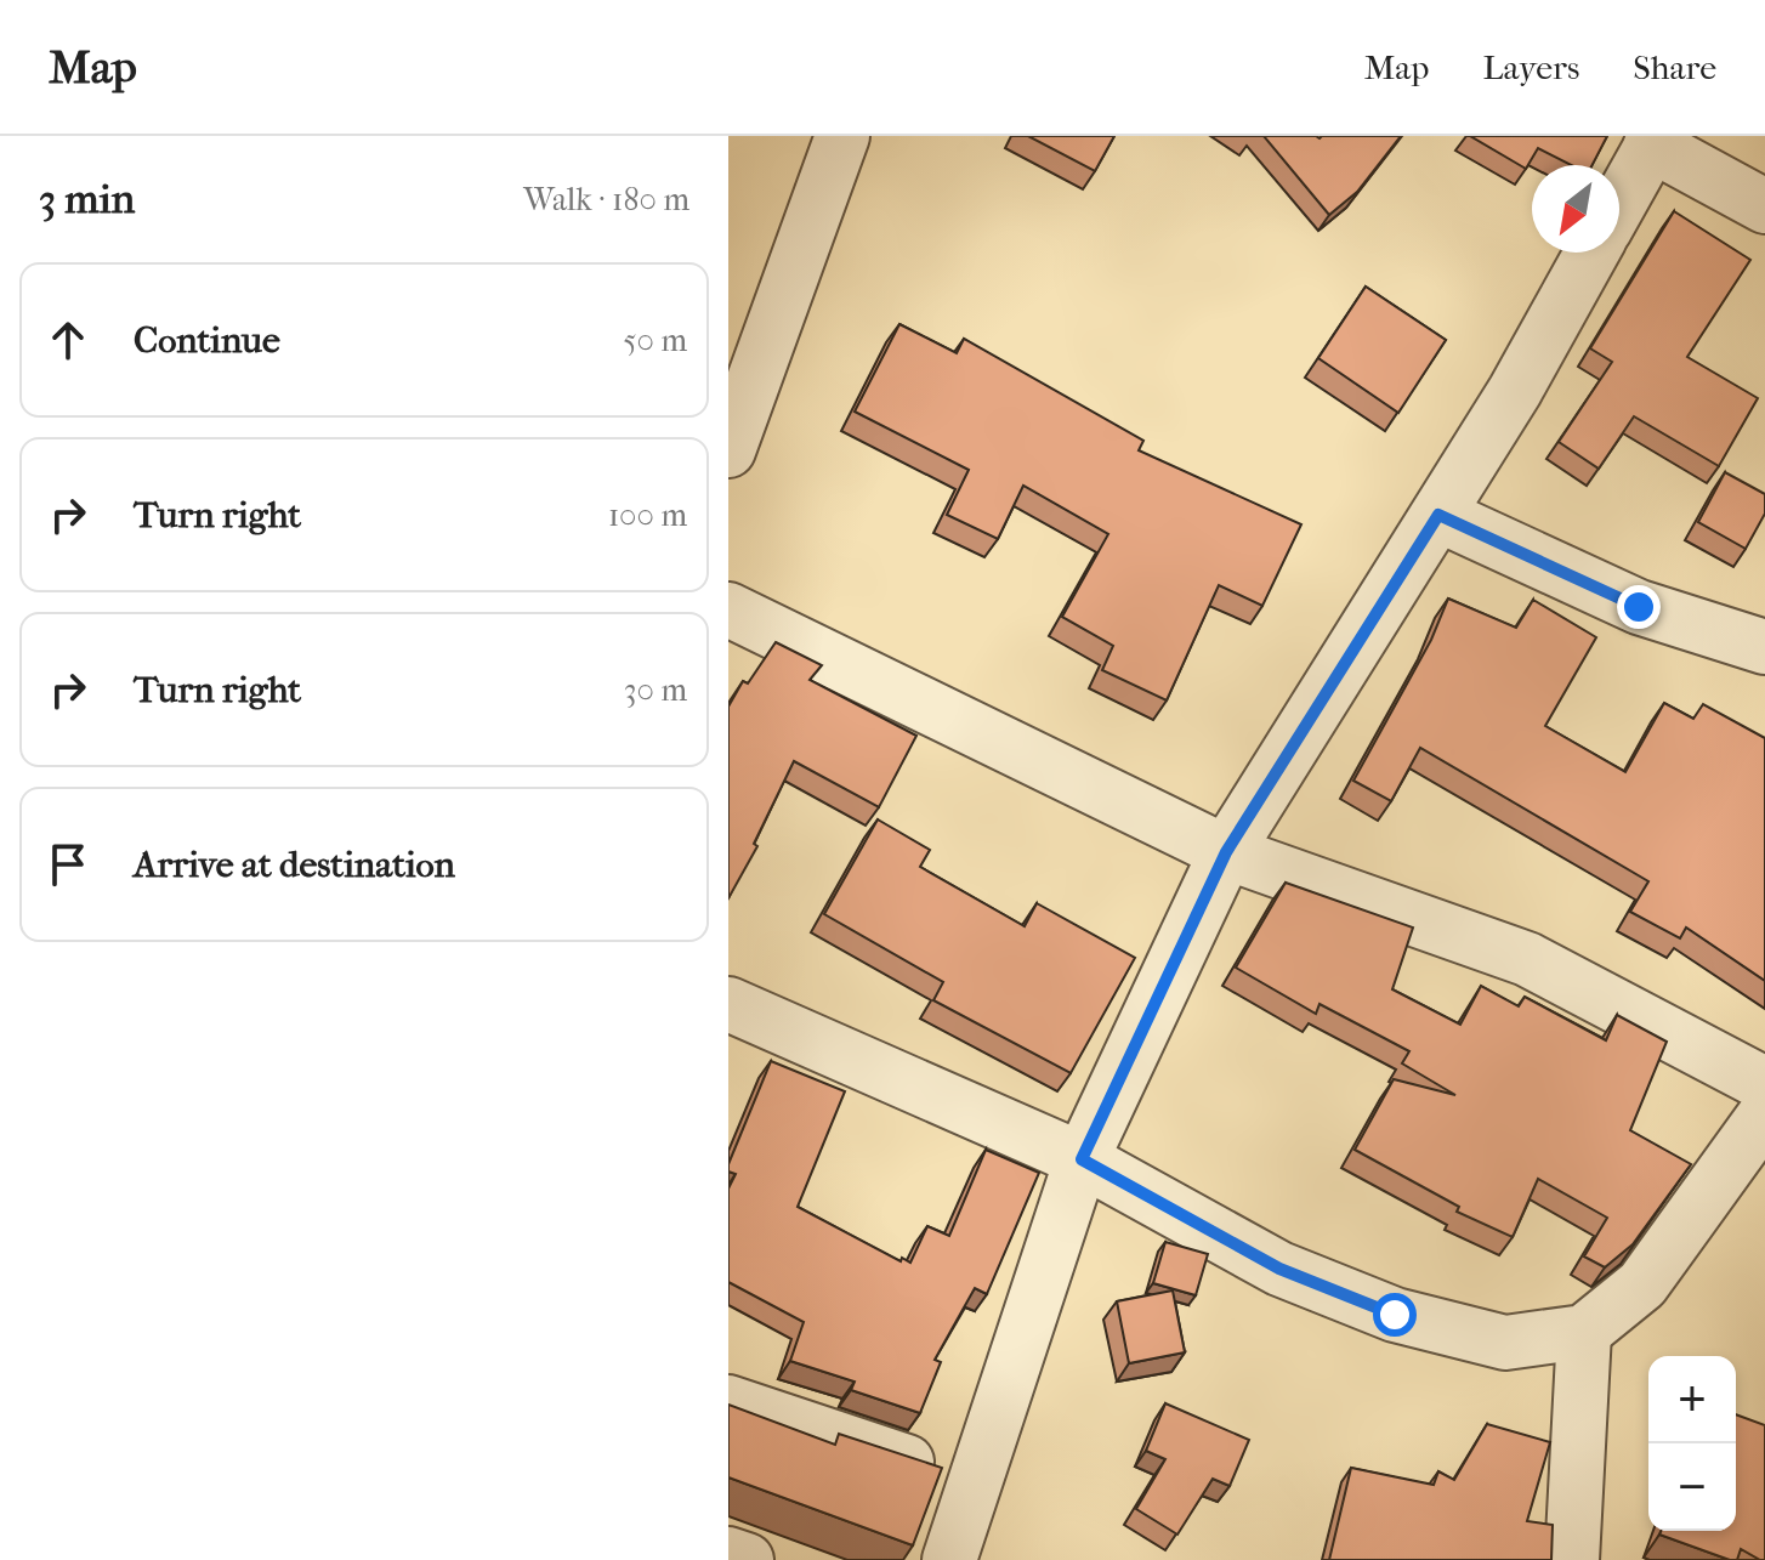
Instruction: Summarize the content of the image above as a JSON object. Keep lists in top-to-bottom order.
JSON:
{
  "north": "bottom left",
  "page": {
    "header": "Map",
    "nav": ["Map", "Layers", "Share"],
    "heading": ["3 min", "Walk · 180 m"],
    "list": [
      ["Continue", "50 m"],
      ["Turn right", "100 m"],
      ["Turn right", "30 m"],
      "Arrive at destination"
    ],
    "map_buttons": ["+", "−"]
  }
}
